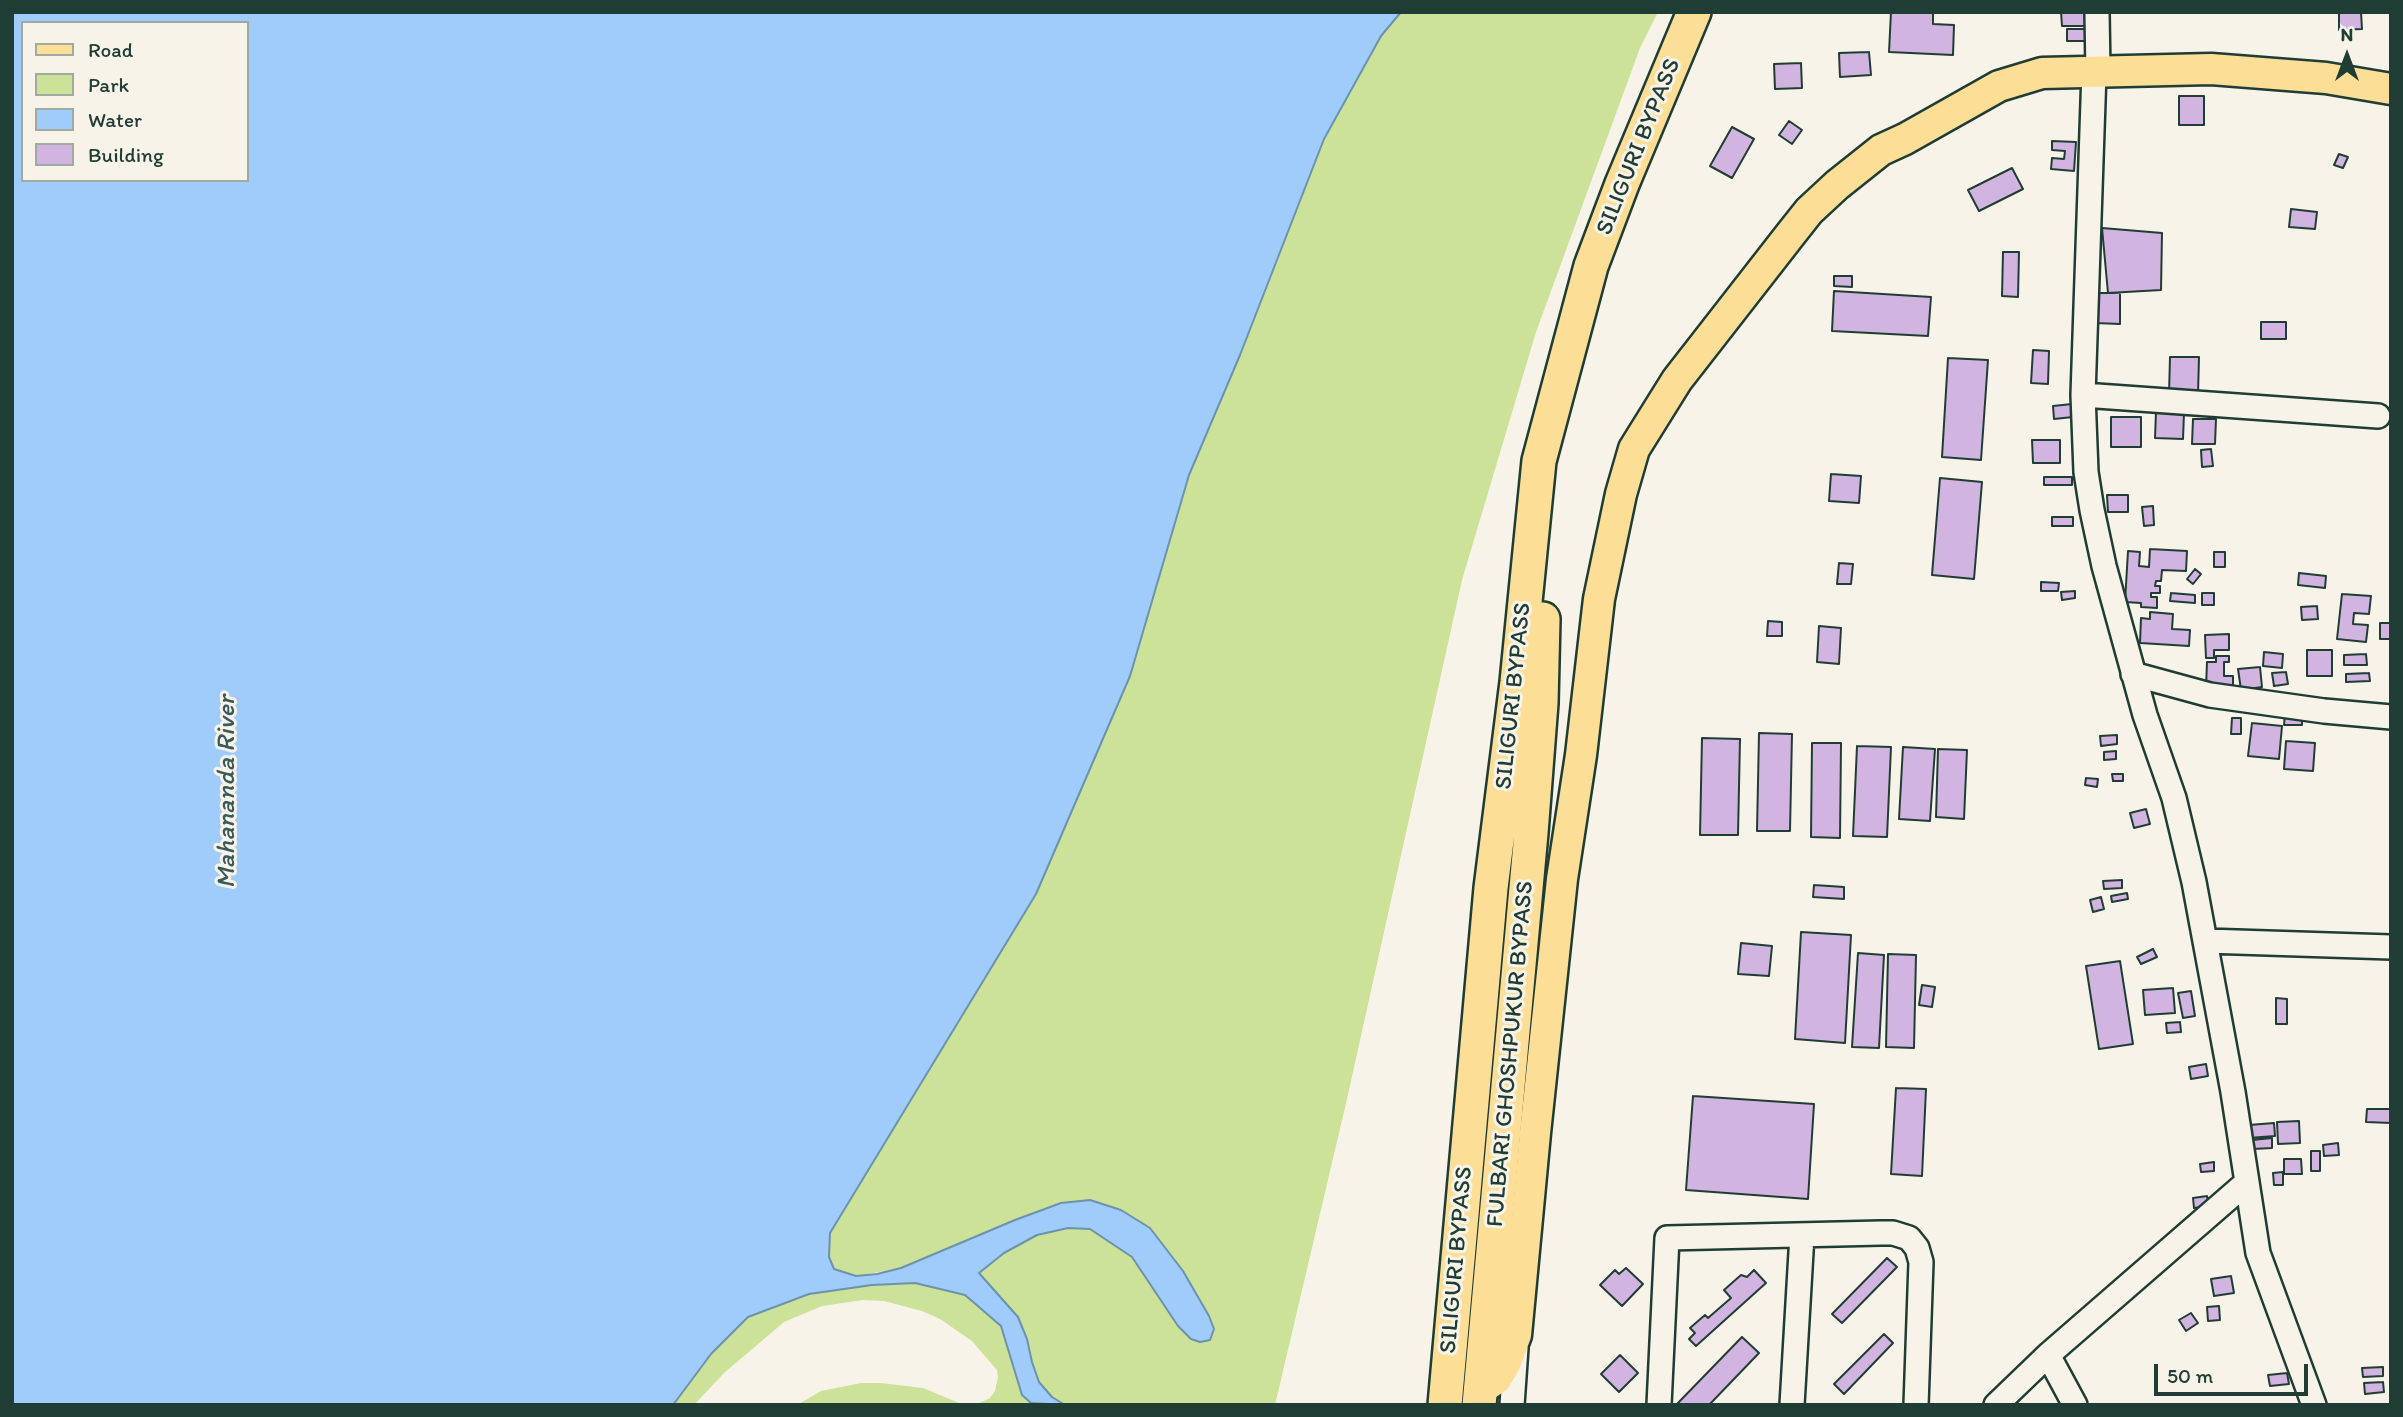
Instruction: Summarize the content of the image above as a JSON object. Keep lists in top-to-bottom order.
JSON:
{
  "streets": {
    "highway": ["SILIGURI BYPASS", "FULBARI GHOSHPUKUR BYPASS"]
  },
  "crossings": [
    ["SILIGURI BYPASS", "FULBARI GHOSHPUKUR BYPASS"]
  ],
  "water": ["Mahananda River"],
  "legend": [
    "Road",
    "Park",
    "Water",
    "Building"
  ],
  "scale_bar": "50 m",
  "north": "top"
}
